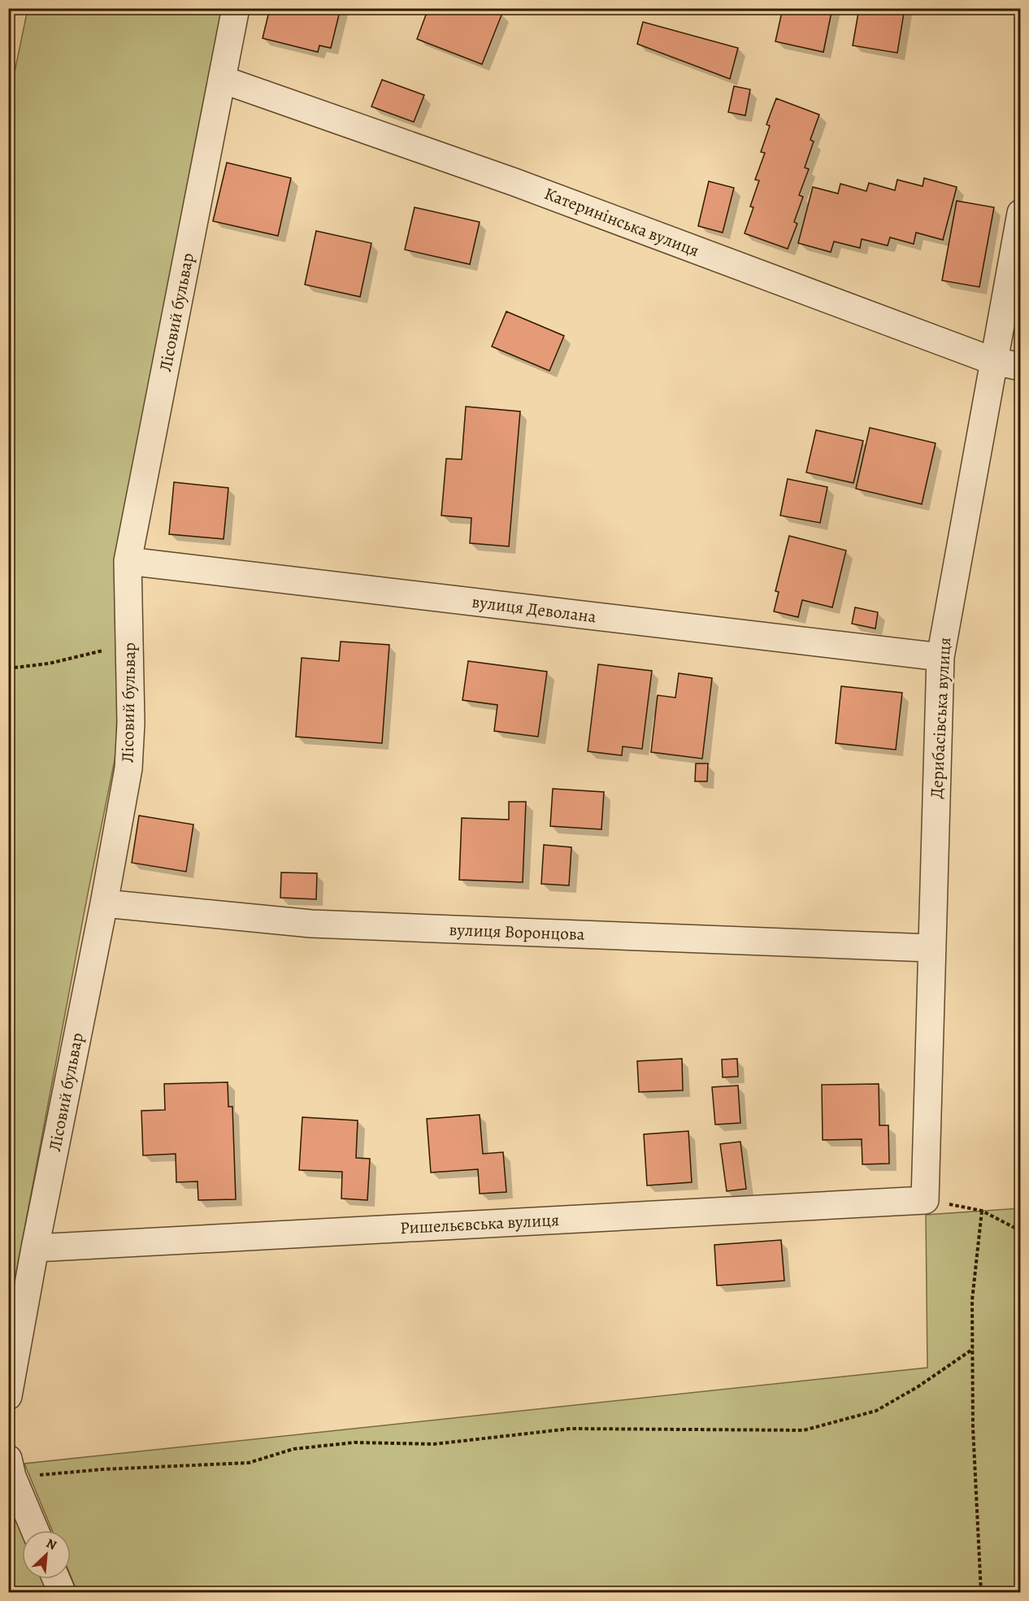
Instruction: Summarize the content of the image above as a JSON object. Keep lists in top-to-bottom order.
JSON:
{
  "streets": {
    "street": [
      "Катеринінська вулиця",
      "Лісовий бульвар",
      "вулиця Деволана",
      "Дерибасівська вулиця",
      "вулиця Воронцова",
      "Ришельєвська вулиця"
    ]
  },
  "crossings": [
    ["Катеринінська вулиця", "Лісовий бульвар"],
    ["Катеринінська вулиця", "Дерибасівська вулиця"],
    ["Лісовий бульвар", "вулиця Деволана"],
    ["Лісовий бульвар", "вулиця Воронцова"],
    ["Лісовий бульвар", "Ришельєвська вулиця"],
    ["вулиця Деволана", "Дерибасівська вулиця"],
    ["Дерибасівська вулиця", "вулиця Воронцова"],
    ["Дерибасівська вулиця", "Ришельєвська вулиця"]
  ],
  "north": "top right"
}
